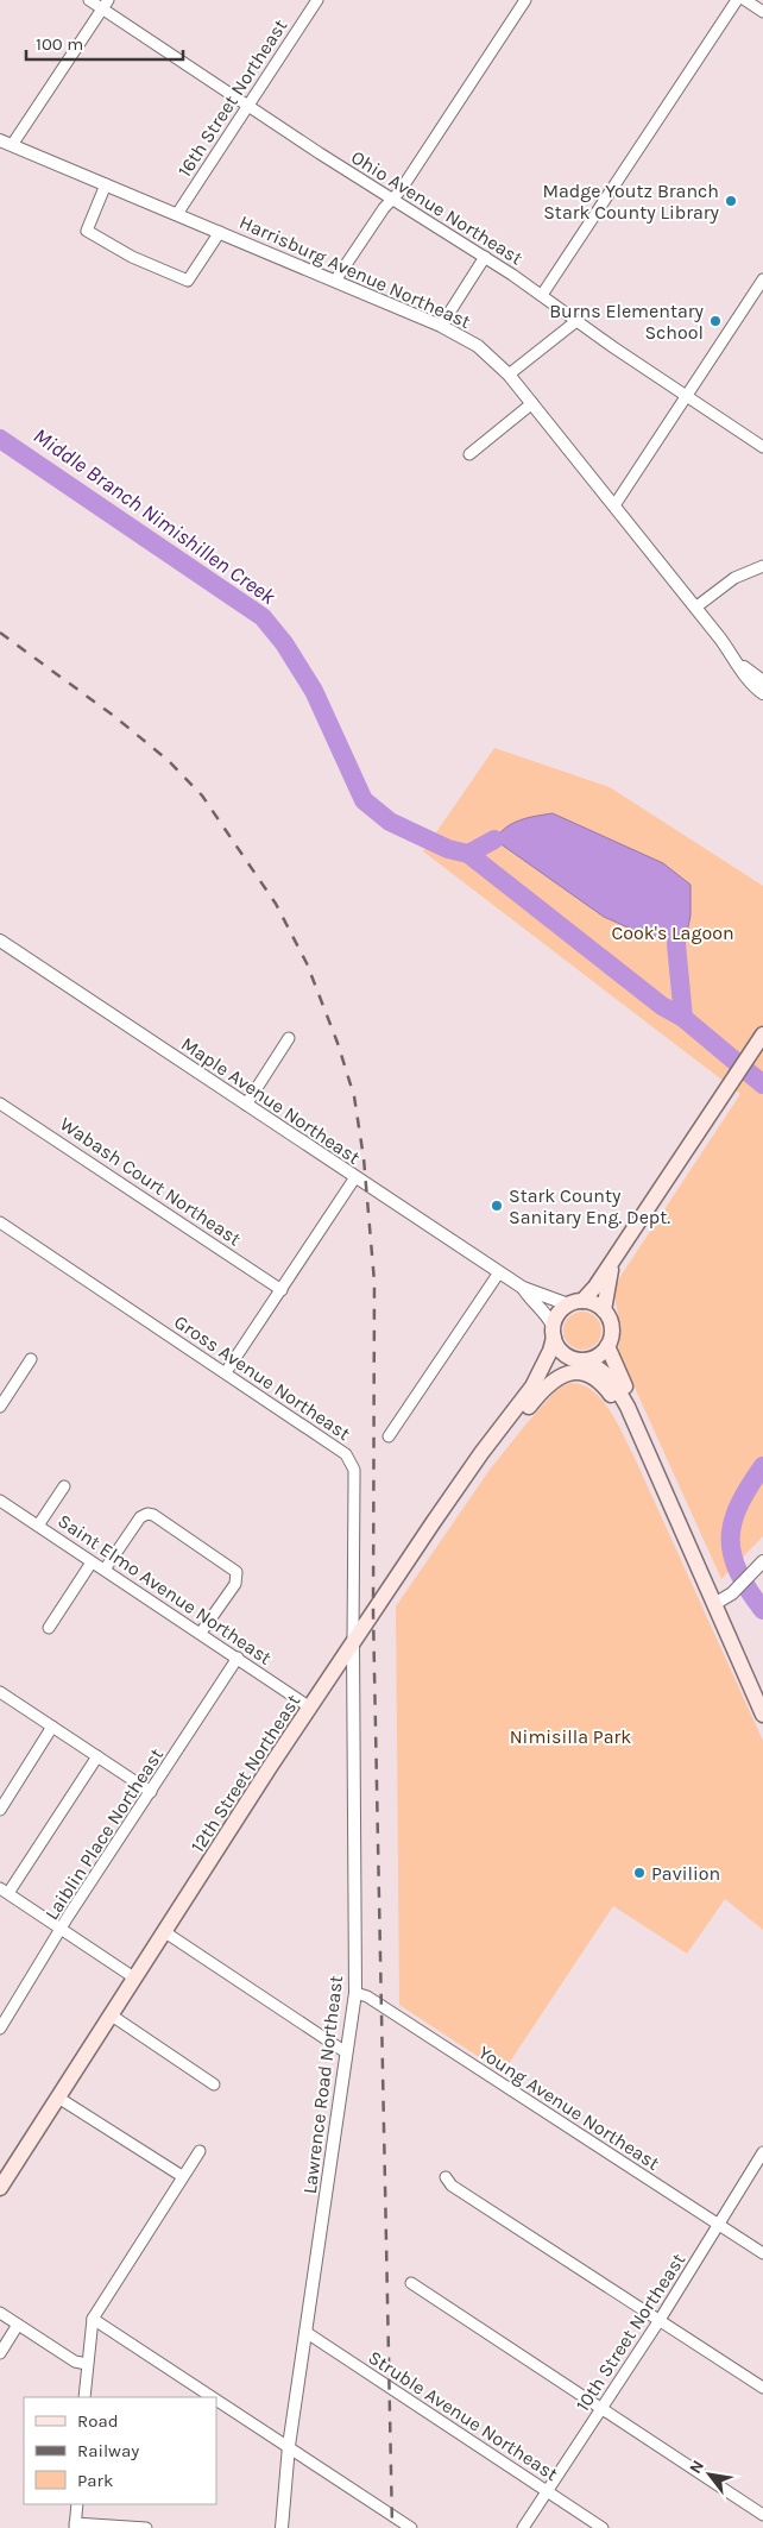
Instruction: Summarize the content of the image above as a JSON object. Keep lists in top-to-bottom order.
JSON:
{
  "streets": {
    "main road": ["12th Street Northeast"],
    "street": [
      "16th Street Northeast",
      "Ohio Avenue Northeast",
      "Harrisburg Avenue Northeast",
      "Maple Avenue Northeast",
      "Wabash Court Northeast",
      "Gross Avenue Northeast",
      "Saint Elmo Avenue Northeast",
      "Laiblin Place Northeast",
      "Lawrence Road Northeast",
      "Young Avenue Northeast",
      "10th Street Northeast",
      "Struble Avenue Northeast"
    ]
  },
  "crossings": [
    ["16th Street Northeast", "Ohio Avenue Northeast"],
    ["16th Street Northeast", "Harrisburg Avenue Northeast"],
    ["Maple Avenue Northeast", "12th Street Northeast"],
    ["Gross Avenue Northeast", "12th Street Northeast"],
    ["Gross Avenue Northeast", "Lawrence Road Northeast"],
    ["Saint Elmo Avenue Northeast", "12th Street Northeast"],
    ["Saint Elmo Avenue Northeast", "Laiblin Place Northeast"],
    ["12th Street Northeast", "Lawrence Road Northeast"],
    ["Lawrence Road Northeast", "Young Avenue Northeast"],
    ["Lawrence Road Northeast", "Struble Avenue Northeast"],
    ["Young Avenue Northeast", "10th Street Northeast"],
    ["10th Street Northeast", "Struble Avenue Northeast"]
  ],
  "water": ["Middle Branch Nimishillen Creek"],
  "parks": ["Cook's Lagoon", "Nimisilla Park"],
  "places": [
    "Madge Youtz Branch Stark County Library",
    "Burns Elementary School",
    "Stark County Sanitary Eng. Dept.",
    "Pavilion"
  ],
  "legend": ["Road", "Railway", "Park"],
  "scale_bar": "100 m",
  "north": "top left"
}
